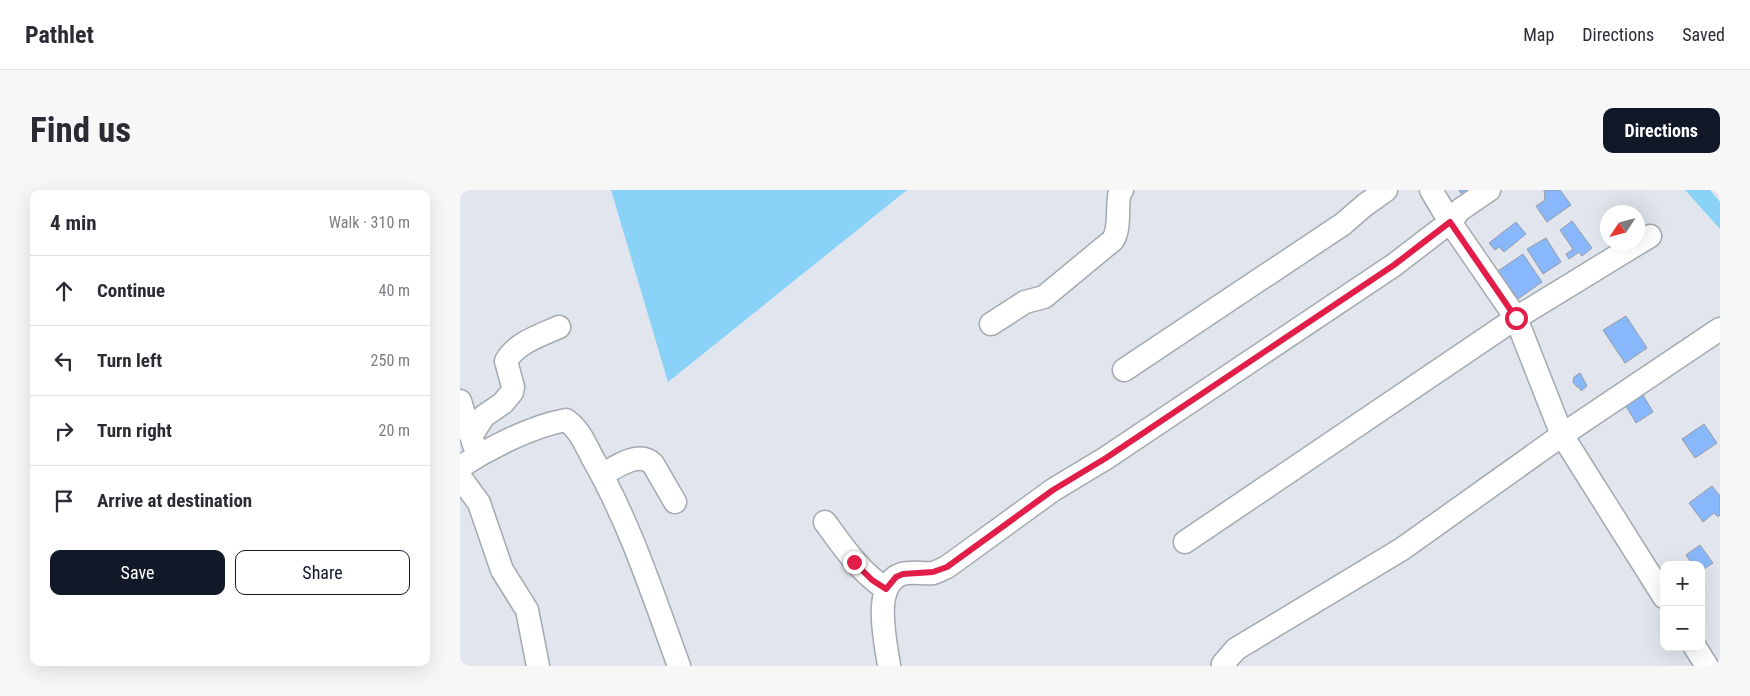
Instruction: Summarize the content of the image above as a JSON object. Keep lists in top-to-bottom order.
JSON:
{
  "north": "bottom left",
  "page": {
    "header": "Pathlet",
    "nav": ["Map", "Directions", "Saved"],
    "buttons": [
      "Directions",
      ["Save", "Share"]
    ],
    "title": "Find us",
    "heading": ["4 min", "Walk · 310 m"],
    "list": [
      ["Continue", "40 m"],
      ["Turn left", "250 m"],
      ["Turn right", "20 m"],
      "Arrive at destination"
    ],
    "map_buttons": ["+", "−"]
  }
}
